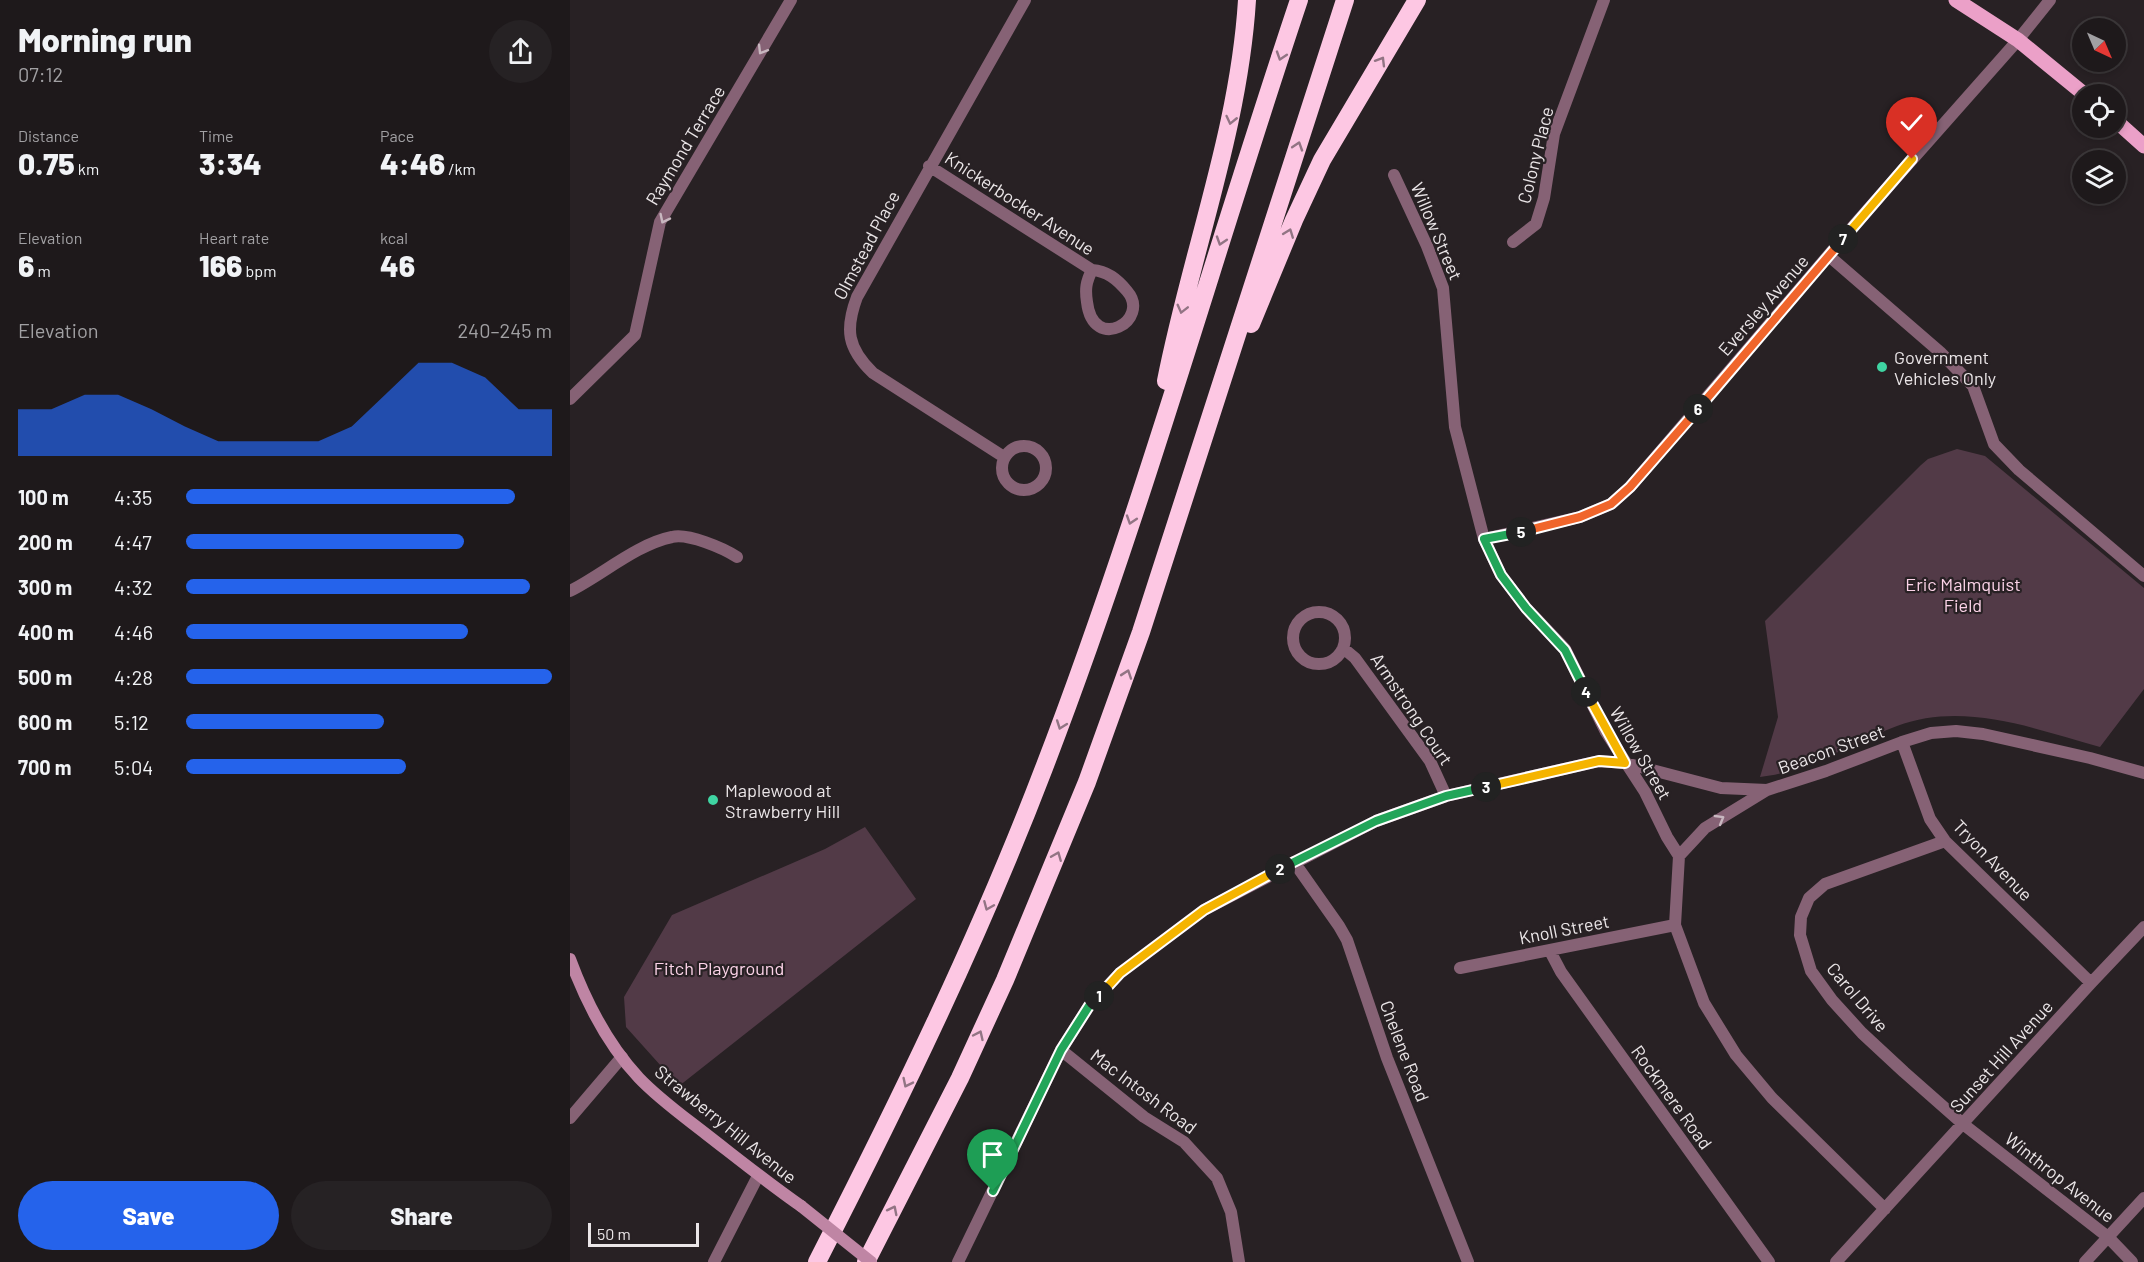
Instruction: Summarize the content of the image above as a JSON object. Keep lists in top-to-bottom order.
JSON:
{
  "streets": {
    "main road": ["Strawberry Hill Avenue"],
    "street": [
      "Raymond Terrace",
      "Colony Place",
      "Knickerbocker Avenue",
      "Willow Street",
      "Olmstead Place",
      "Eversley Avenue",
      "Armstrong Court",
      "Beacon Street",
      "Tryon Avenue",
      "Knoll Street",
      "Carol Drive",
      "Chelene Road",
      "Sunset Hill Avenue",
      "Mac Intosh Road",
      "Rockmere Road",
      "Winthrop Avenue"
    ]
  },
  "crossings": [
    ["Knickerbocker Avenue", "Olmstead Place"],
    ["Willow Street", "Eversley Avenue"],
    ["Willow Street", "Beacon Street"],
    ["Armstrong Court", "Beacon Street"],
    ["Beacon Street", "Tryon Avenue"],
    ["Beacon Street", "Chelene Road"],
    ["Beacon Street", "Mac Intosh Road"],
    ["Tryon Avenue", "Carol Drive"],
    ["Tryon Avenue", "Sunset Hill Avenue"],
    ["Knoll Street", "Rockmere Road"],
    ["Carol Drive", "Sunset Hill Avenue"],
    ["Carol Drive", "Winthrop Avenue"],
    ["Sunset Hill Avenue", "Winthrop Avenue"]
  ],
  "one_way": ["Raymond Terrace"],
  "parks": ["Eric Malmquist Field", "Fitch Playground"],
  "places": ["Government Vehicles Only", "Maplewood at Strawberry Hill"],
  "scale_bar": "50 m",
  "north": "bottom right",
  "page": {
    "heading": ["Morning run", "07:12"],
    "stats": [
      ["Distance", "0.75 km"],
      ["Time", "3:34"],
      ["Pace", "4:46 /km"],
      ["Elevation", "6 m"],
      ["Heart rate", "166 bpm"],
      ["kcal", "46"]
    ],
    "pins": [
      "7",
      "6",
      "5",
      "4",
      "3",
      "2",
      "1"
    ],
    "chart": ["Elevation", "240–245 m"],
    "list": [
      {
        "name": "100 m",
        "note": "4:35"
      },
      {
        "name": "200 m",
        "note": "4:47"
      },
      {
        "name": "300 m",
        "note": "4:32"
      },
      {
        "name": "400 m",
        "note": "4:46"
      },
      {
        "name": "500 m",
        "note": "4:28"
      },
      {
        "name": "600 m",
        "note": "5:12"
      },
      {
        "name": "700 m",
        "note": "5:04"
      }
    ],
    "buttons": ["Save", "Share"],
    "scale": "50 m"
  }
}
